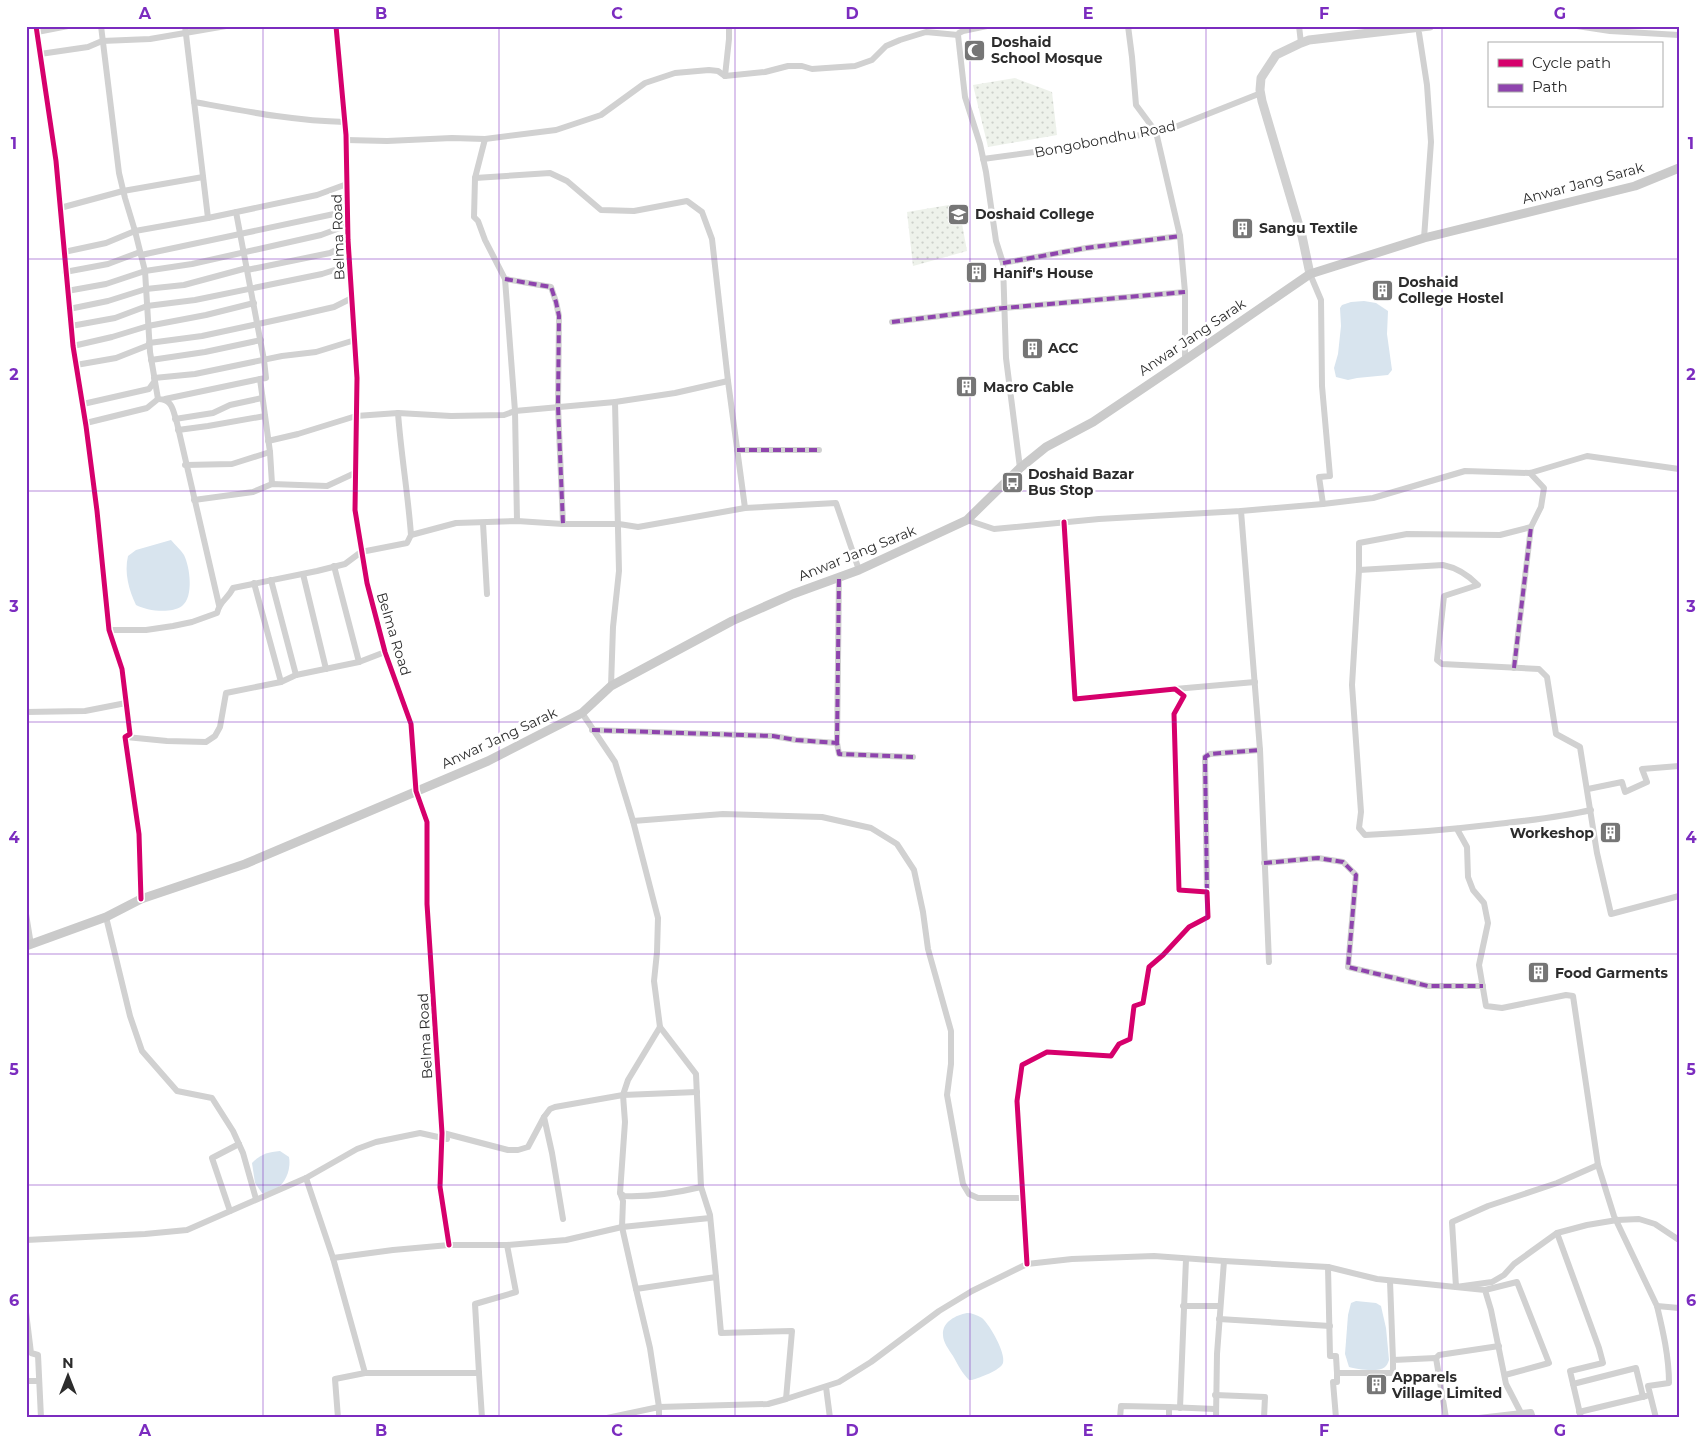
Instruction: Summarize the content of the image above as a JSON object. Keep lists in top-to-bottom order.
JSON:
{
  "streets": {
    "main road": ["Anwar Jang Sarak"],
    "street": ["Bongobondhu Road", "Belma Road"]
  },
  "crossings": [
    ["Anwar Jang Sarak", "Belma Road"]
  ],
  "places": {
    "mosque": ["Doshaid School Mosque"],
    "school or university": ["Doshaid College"],
    "building": [
      "Sangu Textile",
      "Hanif's House",
      "Doshaid College Hostel",
      "ACC",
      "Macro Cable",
      "Workeshop",
      "Food Garments",
      "Apparels Village Limited"
    ],
    "bus stop": ["Doshaid Bazar Bus Stop"]
  },
  "legend": ["Cycle path", "Path"],
  "north": "top",
  "grid": {
    "columns": [
      "A",
      "B",
      "C",
      "D",
      "E",
      "F",
      "G"
    ],
    "rows": [
      "1",
      "2",
      "3",
      "4",
      "5",
      "6"
    ]
  }
}
